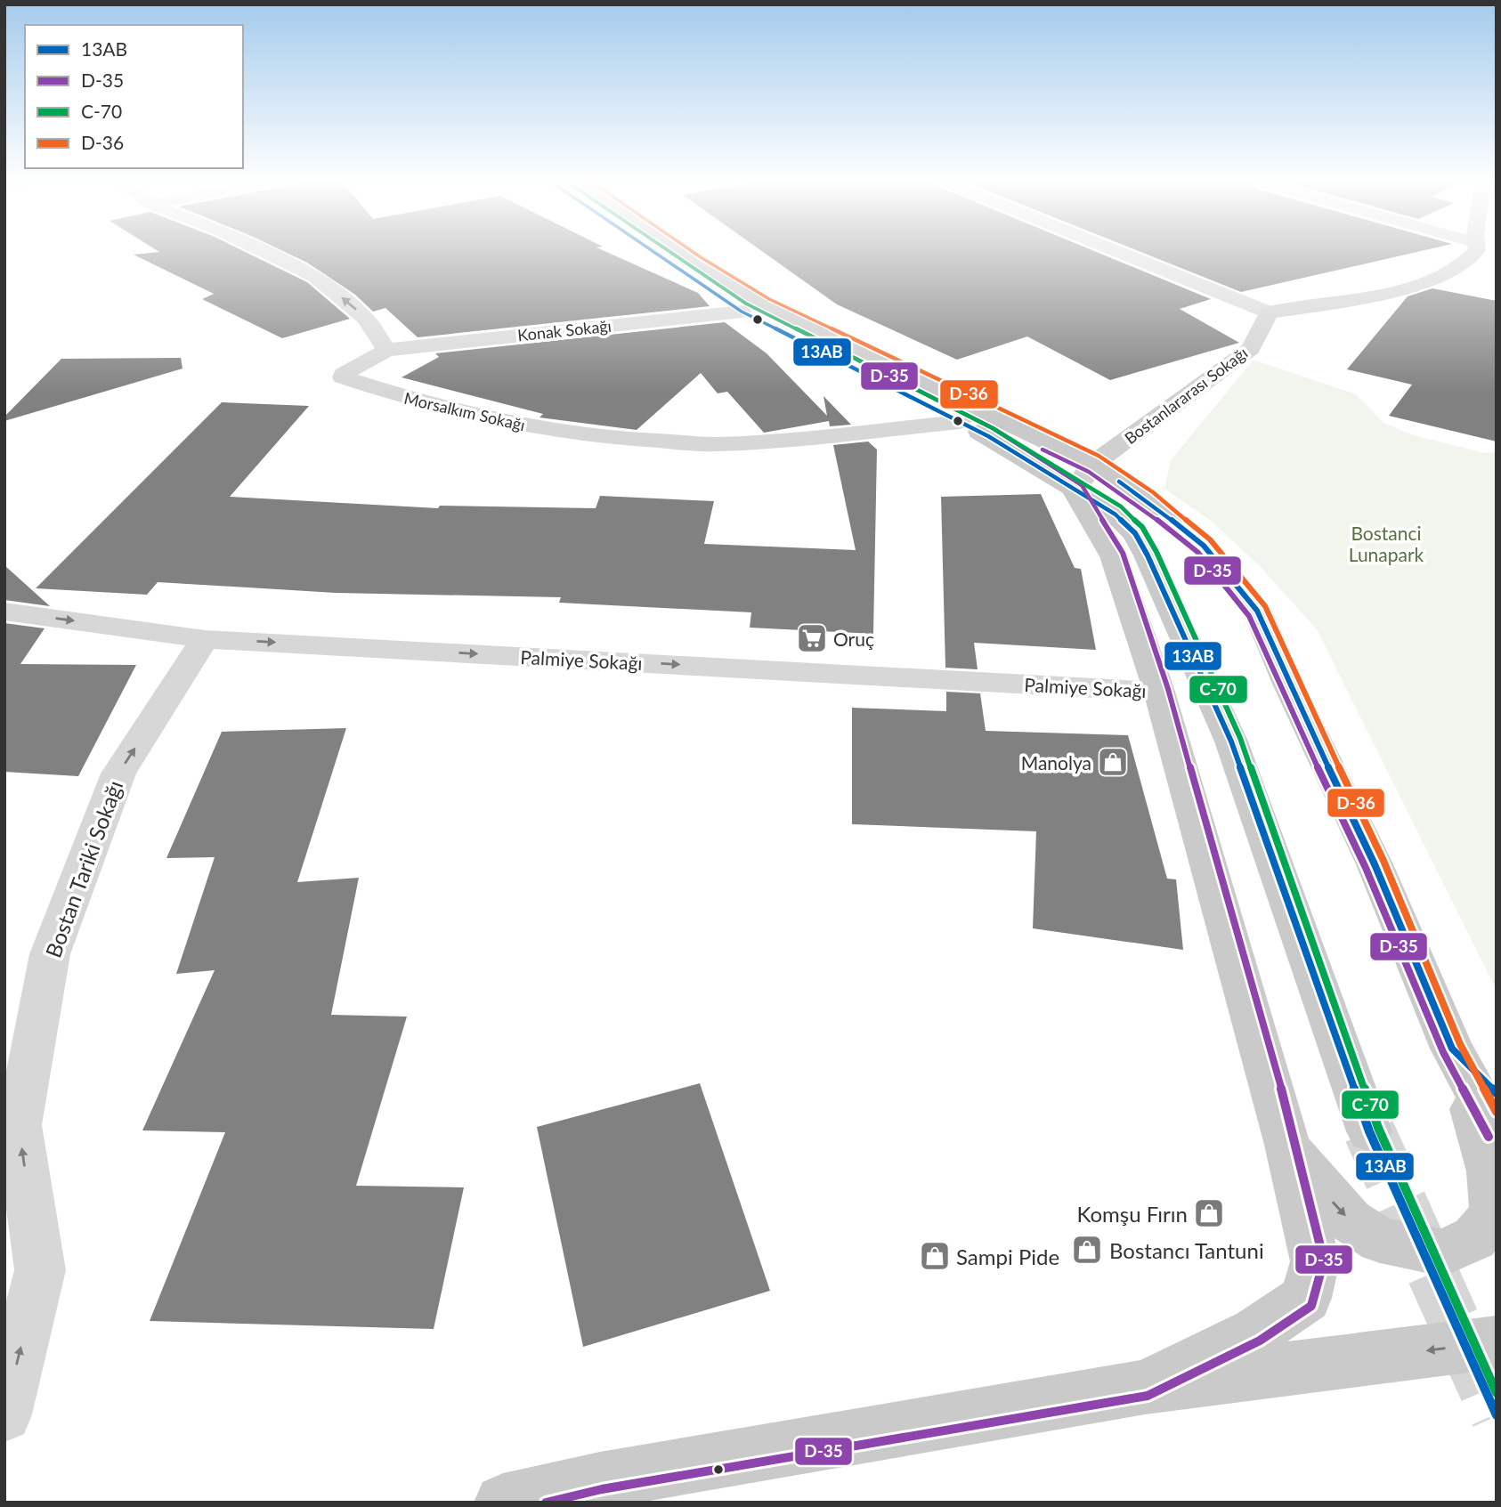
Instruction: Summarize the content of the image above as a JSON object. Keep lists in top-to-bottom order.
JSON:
{
  "streets": {
    "main road": ["Bostanlararası Sokağı"],
    "street": [
      "Konak Sokağı",
      "Morsalkım Sokağı",
      "Palmiye Sokağı",
      "Bostan Tariki Sokağı"
    ]
  },
  "crossings": [
    ["Konak Sokağı", "Morsalkım Sokağı"],
    ["Palmiye Sokağı", "Bostan Tariki Sokağı"]
  ],
  "one_way": ["Palmiye Sokağı", "Bostan Tariki Sokağı"],
  "parks": ["Bostanci Lunapark"],
  "places": {
    "supermarket": ["Oruç"],
    "shop": [
      "Manolya",
      "Komşu Fırın",
      "Bostancı Tantuni",
      "Sampi Pide"
    ]
  },
  "lines": [
    "transit line 13AB",
    "transit line D-35",
    "transit line C-70",
    "transit line D-36"
  ],
  "legend": [
    "13AB",
    "D-35",
    "C-70",
    "D-36"
  ]
}
